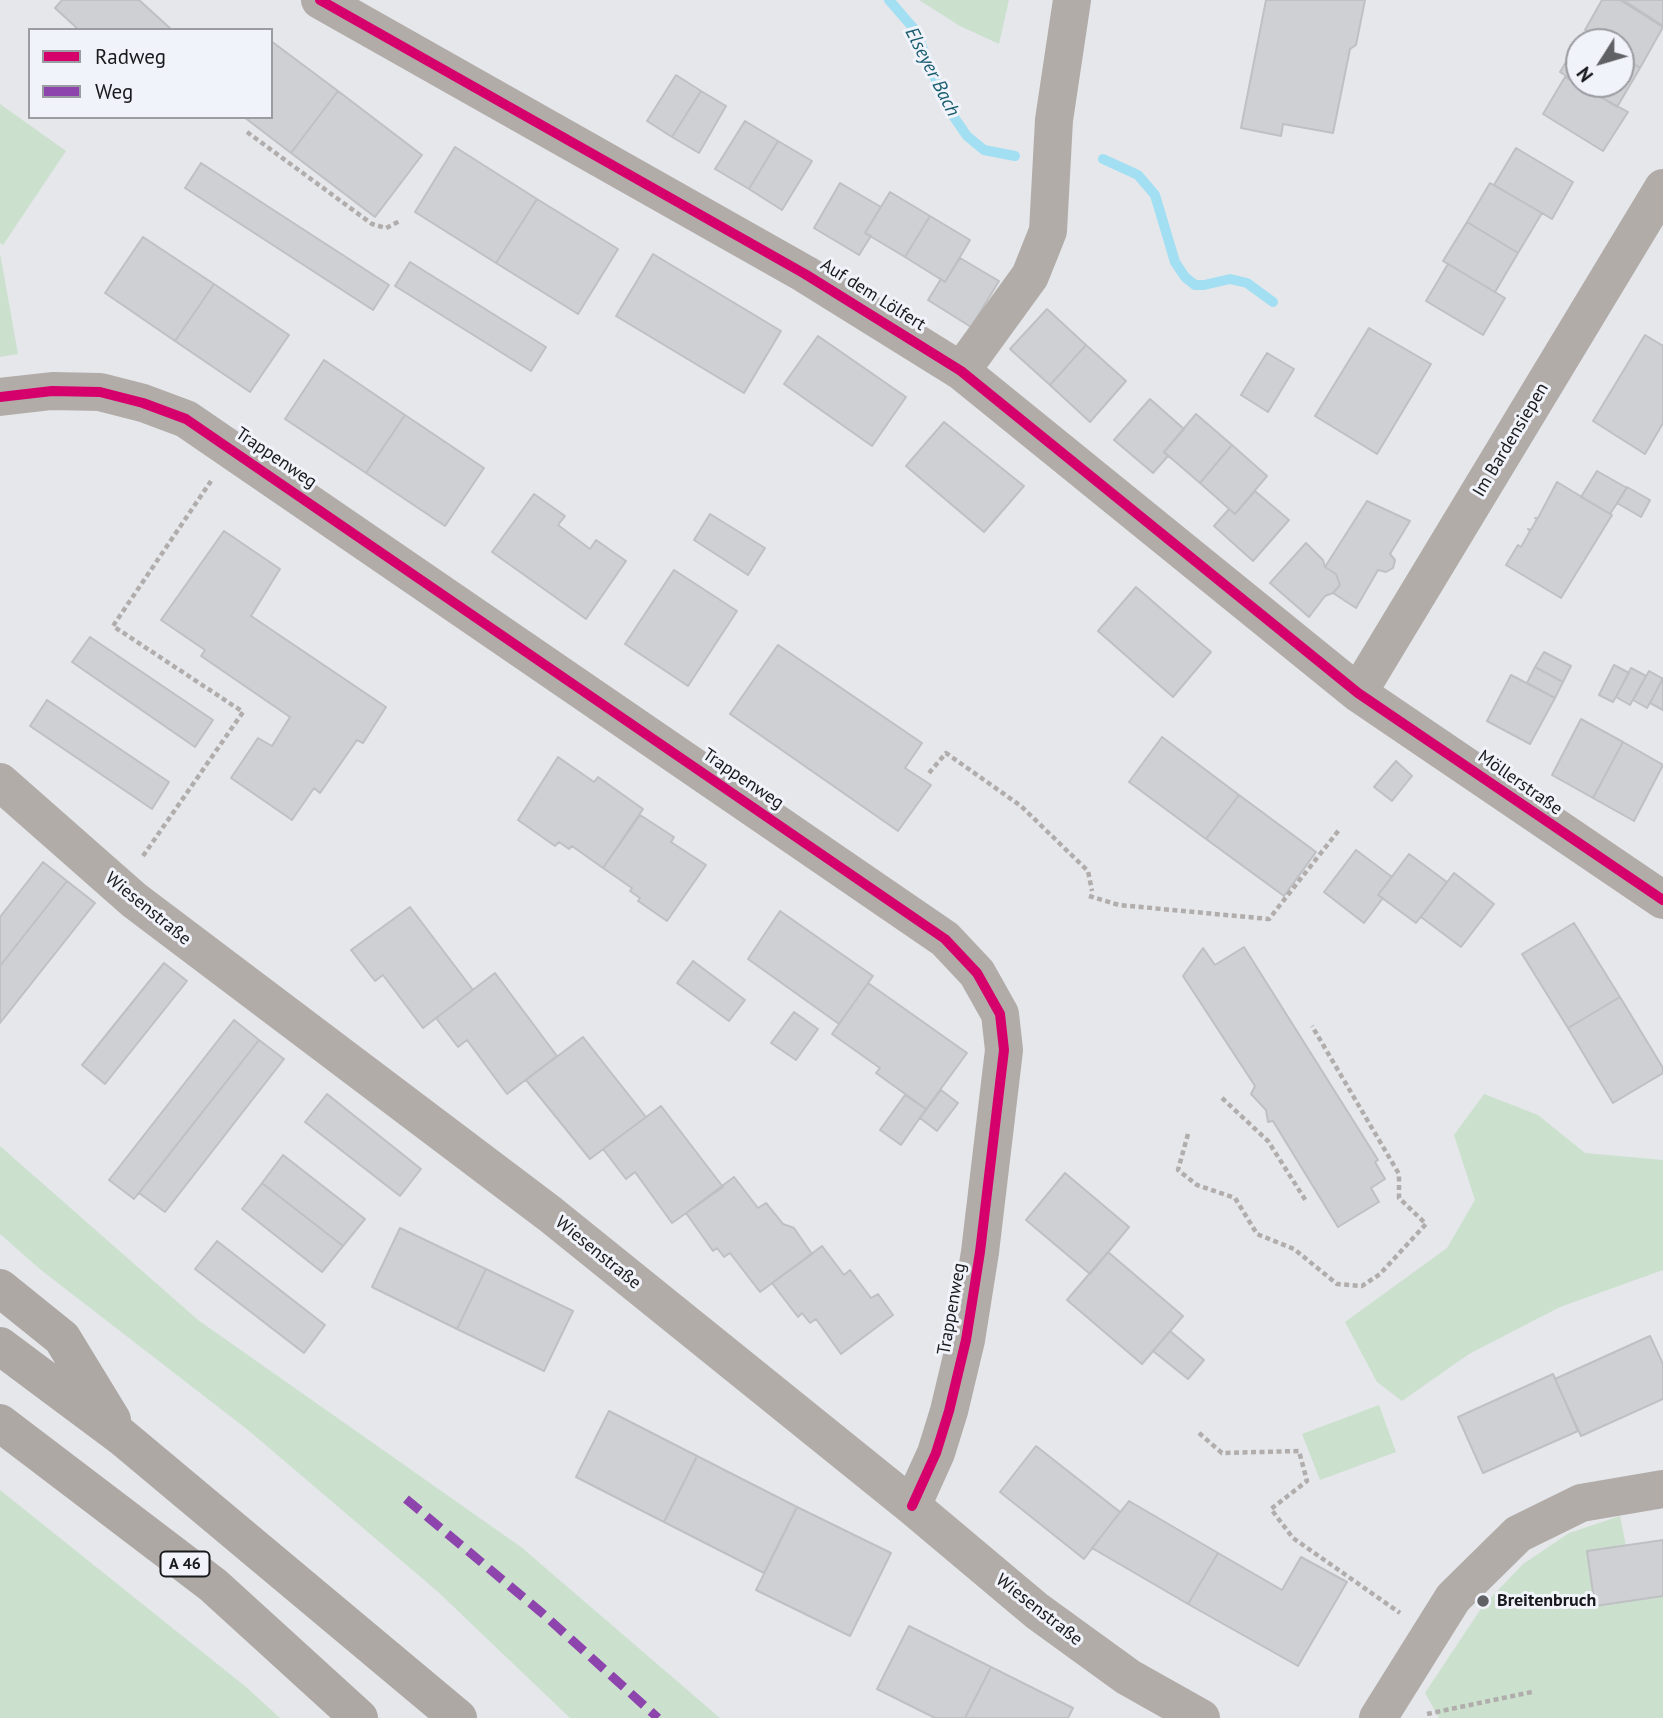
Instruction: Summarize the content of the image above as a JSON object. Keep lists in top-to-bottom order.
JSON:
{
  "streets": {
    "highway": ["A 46"],
    "street": [
      "Auf dem Lölfert",
      "Im Bardensiepen",
      "Trappenweg",
      "Möllerstraße",
      "Wiesenstraße"
    ]
  },
  "crossings": [
    ["Auf dem Lölfert", "Im Bardensiepen"],
    ["Auf dem Lölfert", "Möllerstraße"],
    ["Im Bardensiepen", "Möllerstraße"],
    ["Trappenweg", "Wiesenstraße"]
  ],
  "water": ["Elseyer Bach"],
  "places": ["Breitenbruch"],
  "legend": ["Radweg", "Weg"],
  "north": "bottom left"
}
